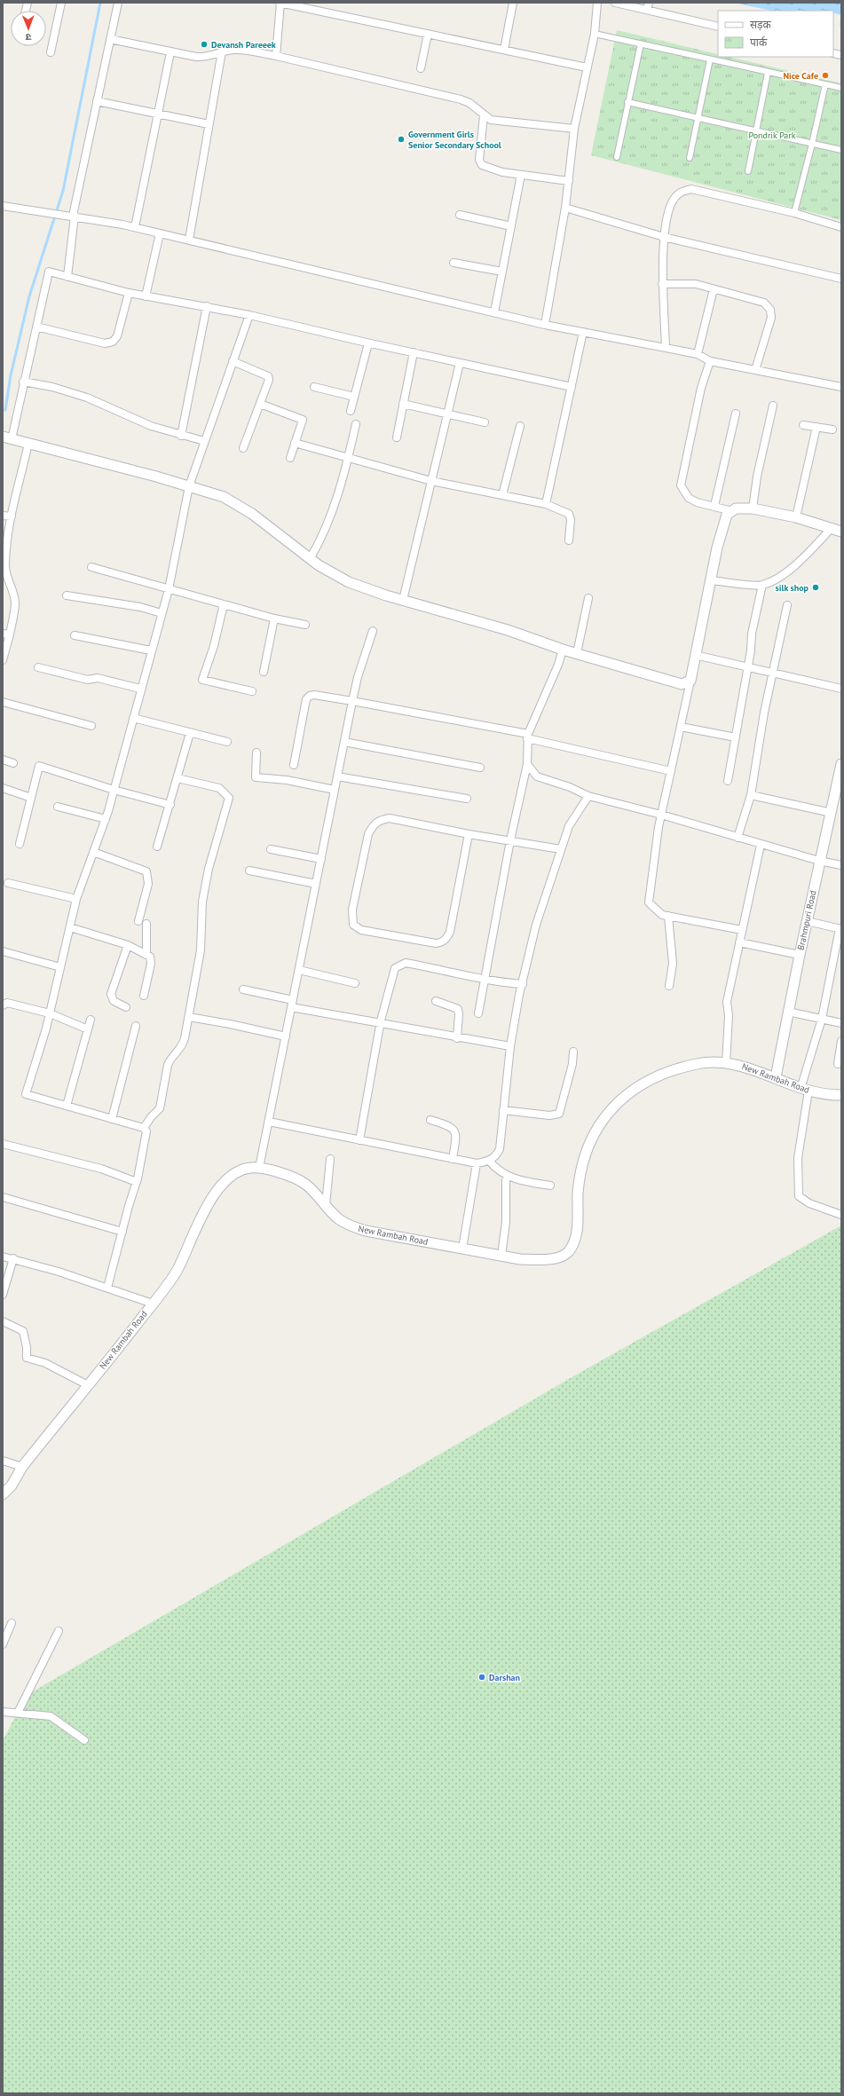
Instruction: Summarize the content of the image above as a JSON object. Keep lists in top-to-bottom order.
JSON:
{
  "streets": {
    "street": ["Brahmpuri Road", "New Rambah Road"]
  },
  "crossings": [
    ["Brahmpuri Road", "New Rambah Road"]
  ],
  "parks": ["Pondrik Park"],
  "places": [
    "Devansh Pareeek",
    "Nice Cafe",
    "Government Girls Senior Secondary School",
    "silk shop",
    "Darshan"
  ],
  "legend": ["सड़क", "पार्क"],
  "north": "bottom"
}
